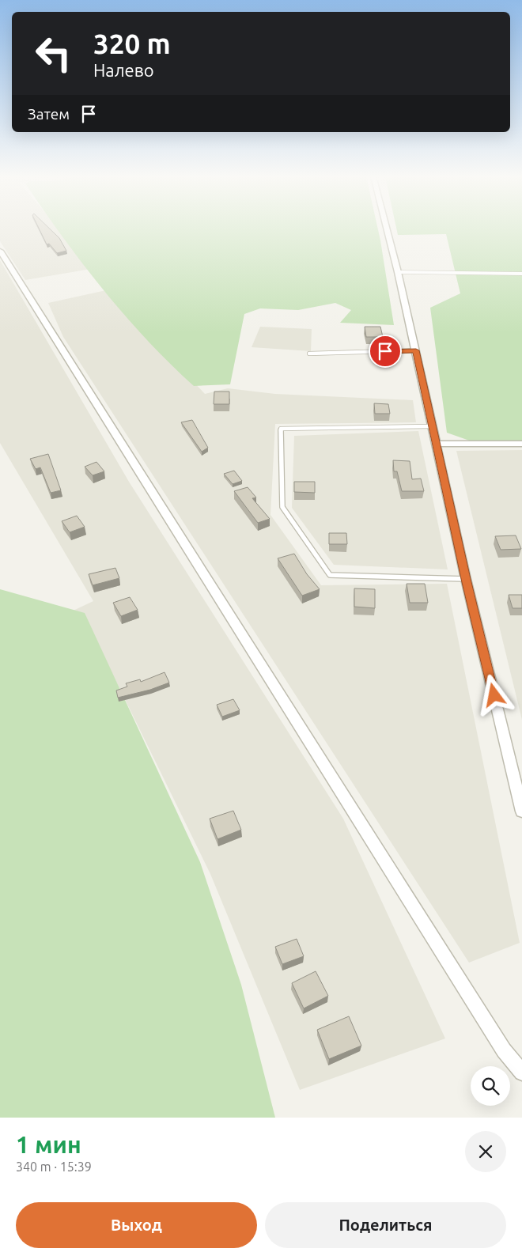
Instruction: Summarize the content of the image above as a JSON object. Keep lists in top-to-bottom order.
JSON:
{
  "page": {
    "turn": ["320 m", "Налево"],
    "then": "Затем",
    "heading": ["1 мин", "340 m · 15:39"],
    "buttons": ["Выход", "Поделиться"]
  }
}
